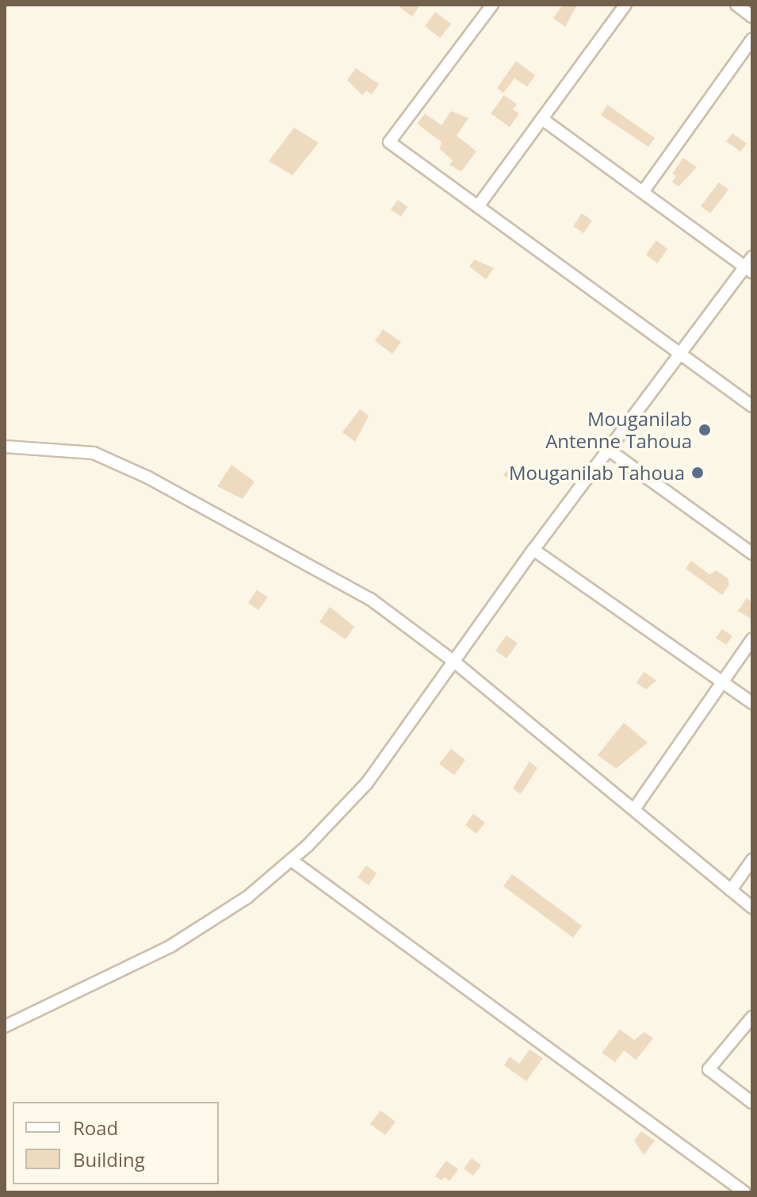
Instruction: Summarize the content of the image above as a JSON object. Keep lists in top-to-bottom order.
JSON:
{
  "places": ["Mouganilab Antenne Tahoua", "Mouganilab Tahoua"],
  "legend": ["Road", "Building"]
}
